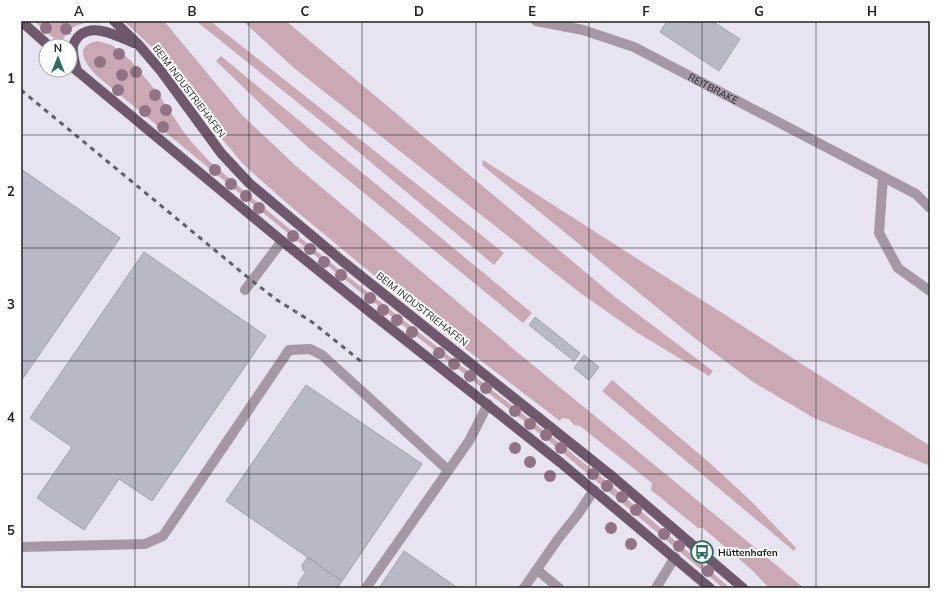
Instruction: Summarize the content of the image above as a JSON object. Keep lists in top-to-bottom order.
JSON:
{
  "streets": {
    "main road": ["BEIM INDUSTRIEHAFEN"],
    "street": ["REITBRAKE"]
  },
  "places": {
    "bus stop": ["Hüttenhafen"]
  },
  "north": "top",
  "grid": {
    "columns": [
      "A",
      "B",
      "C",
      "D",
      "E",
      "F",
      "G",
      "H"
    ],
    "rows": [
      "1",
      "2",
      "3",
      "4",
      "5"
    ]
  }
}
